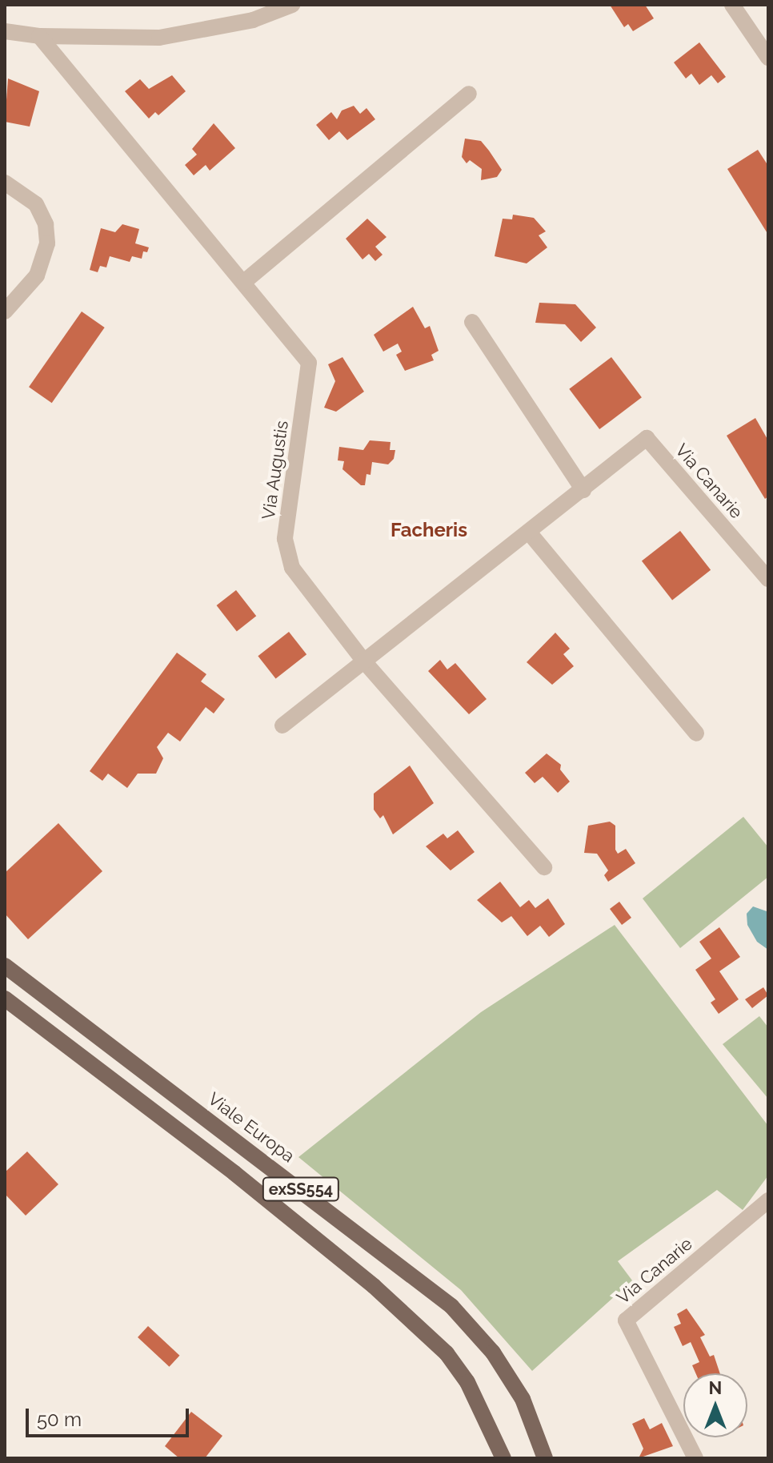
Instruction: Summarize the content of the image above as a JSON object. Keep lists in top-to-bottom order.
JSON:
{
  "streets": {
    "main road": ["Viale Europa", "exSS554"],
    "street": ["Via Augustis", "Via Canarie"]
  },
  "districts": ["Facheris"],
  "scale_bar": "50 m",
  "north": "top"
}
